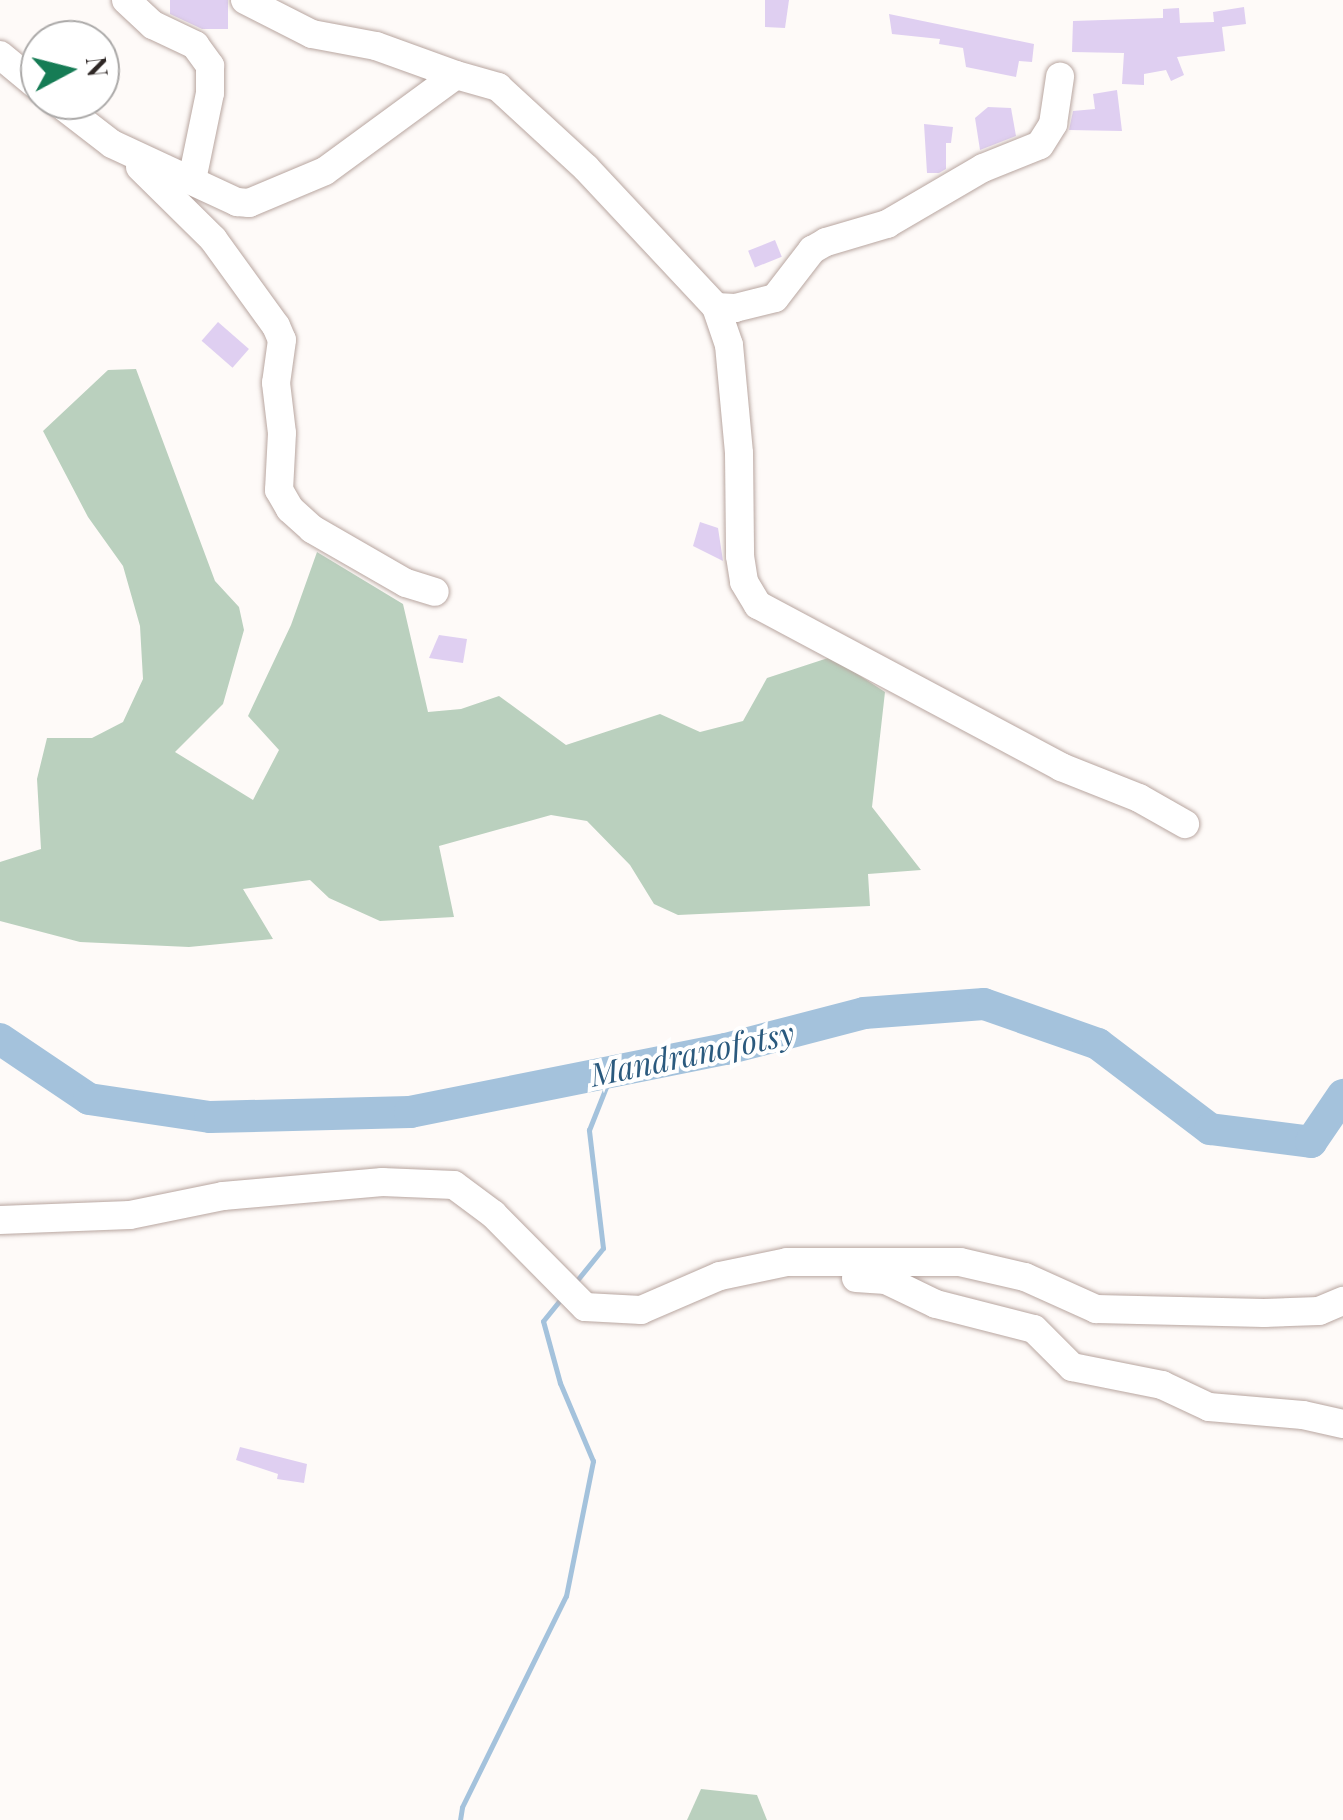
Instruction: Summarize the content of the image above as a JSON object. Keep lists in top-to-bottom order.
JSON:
{
  "water": ["Mandranofotsy"],
  "north": "right"
}
